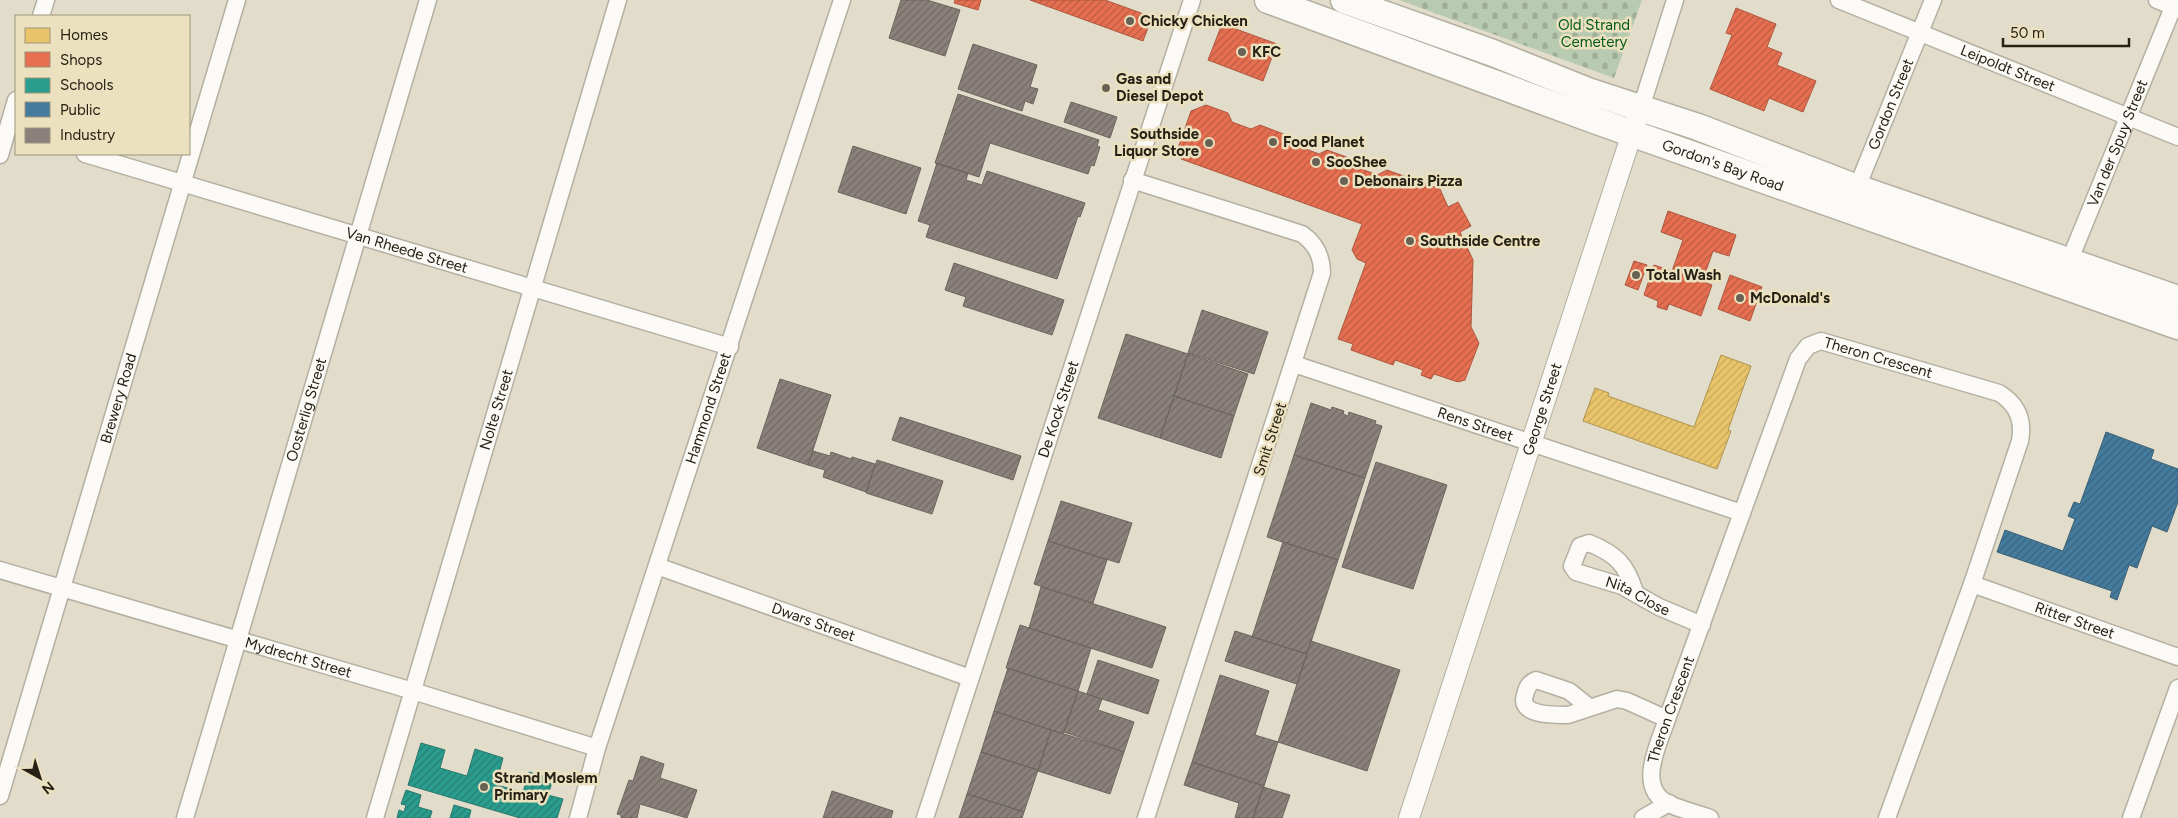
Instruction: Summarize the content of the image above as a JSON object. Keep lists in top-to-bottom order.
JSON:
{
  "streets": {
    "main road": ["Gordon's Bay Road"],
    "street": [
      "Leipoldt Street",
      "Gordon Street",
      "Van der Spuy Street",
      "Van Rheede Street",
      "Theron Crescent",
      "Brewery Road",
      "Oosterlig Street",
      "Nolte Street",
      "Hammond Street",
      "De Kock Street",
      "George Street",
      "Rens Street",
      "Smit Street",
      "Nita Close",
      "Ritter Street",
      "Dwars Street",
      "Mydrecht Street"
    ]
  },
  "crossings": [
    ["Leipoldt Street", "Gordon Street"],
    ["Leipoldt Street", "Van der Spuy Street"],
    ["Gordon Street", "Gordon's Bay Road"],
    ["Van der Spuy Street", "Gordon's Bay Road"],
    ["Gordon's Bay Road", "George Street"],
    ["Van Rheede Street", "Brewery Road"],
    ["Van Rheede Street", "Oosterlig Street"],
    ["Van Rheede Street", "Nolte Street"],
    ["Van Rheede Street", "Hammond Street"],
    ["Theron Crescent", "Rens Street"],
    ["Theron Crescent", "Nita Close"],
    ["Theron Crescent", "Ritter Street"],
    ["Brewery Road", "Mydrecht Street"],
    ["Oosterlig Street", "Mydrecht Street"],
    ["Nolte Street", "Mydrecht Street"],
    ["Hammond Street", "Dwars Street"],
    ["Hammond Street", "Mydrecht Street"],
    ["De Kock Street", "Smit Street"],
    ["De Kock Street", "Dwars Street"],
    ["George Street", "Rens Street"],
    ["Rens Street", "Smit Street"]
  ],
  "parks": ["Old Strand Cemetery"],
  "places": [
    "Chicky Chicken",
    "KFC",
    "Gas and Diesel Depot",
    "Food Planet",
    "Southside Liquor Store",
    "SooShee",
    "Debonairs Pizza",
    "Southside Centre",
    "Total Wash",
    "McDonald's",
    "Strand Moslem Primary"
  ],
  "legend": [
    "Homes",
    "Shops",
    "Schools",
    "Public",
    "Industry"
  ],
  "scale_bar": "50 m",
  "north": "bottom right"
}
